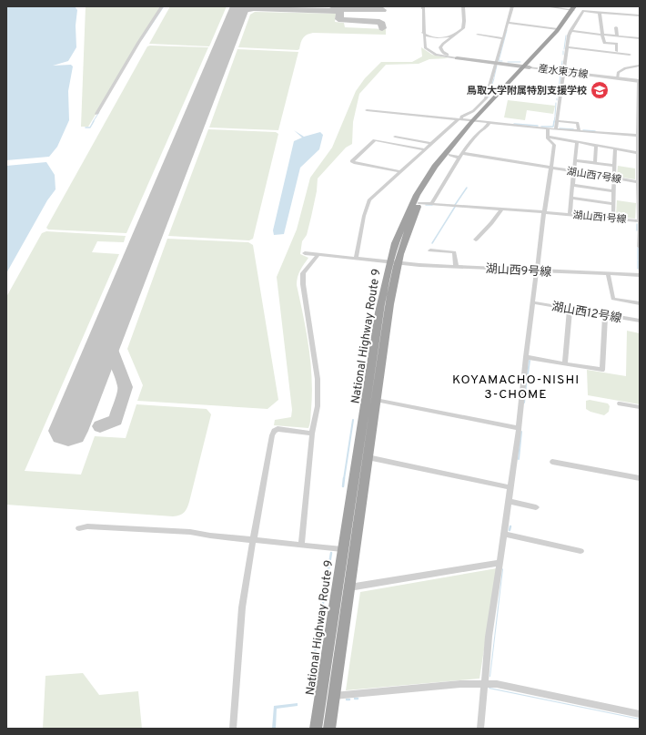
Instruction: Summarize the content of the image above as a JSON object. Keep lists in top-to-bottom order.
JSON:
{
  "streets": {
    "highway": ["National Highway Route 9"],
    "street": [
      "産水東方線",
      "湖山西7号線",
      "湖山西1号線",
      "湖山西9号線",
      "湖山西12号線"
    ]
  },
  "crossings": [
    ["産水東方線", "湖山西1号線"],
    ["産水東方線", "National Highway Route 9"],
    ["湖山西7号線", "湖山西1号線"],
    ["湖山西1号線", "National Highway Route 9"],
    ["湖山西9号線", "National Highway Route 9"]
  ],
  "districts": ["KOYAMACHO-NISHI 3-CHOME"],
  "places": {
    "school or university": ["鳥取大学附属特別支援学校"]
  }
}
